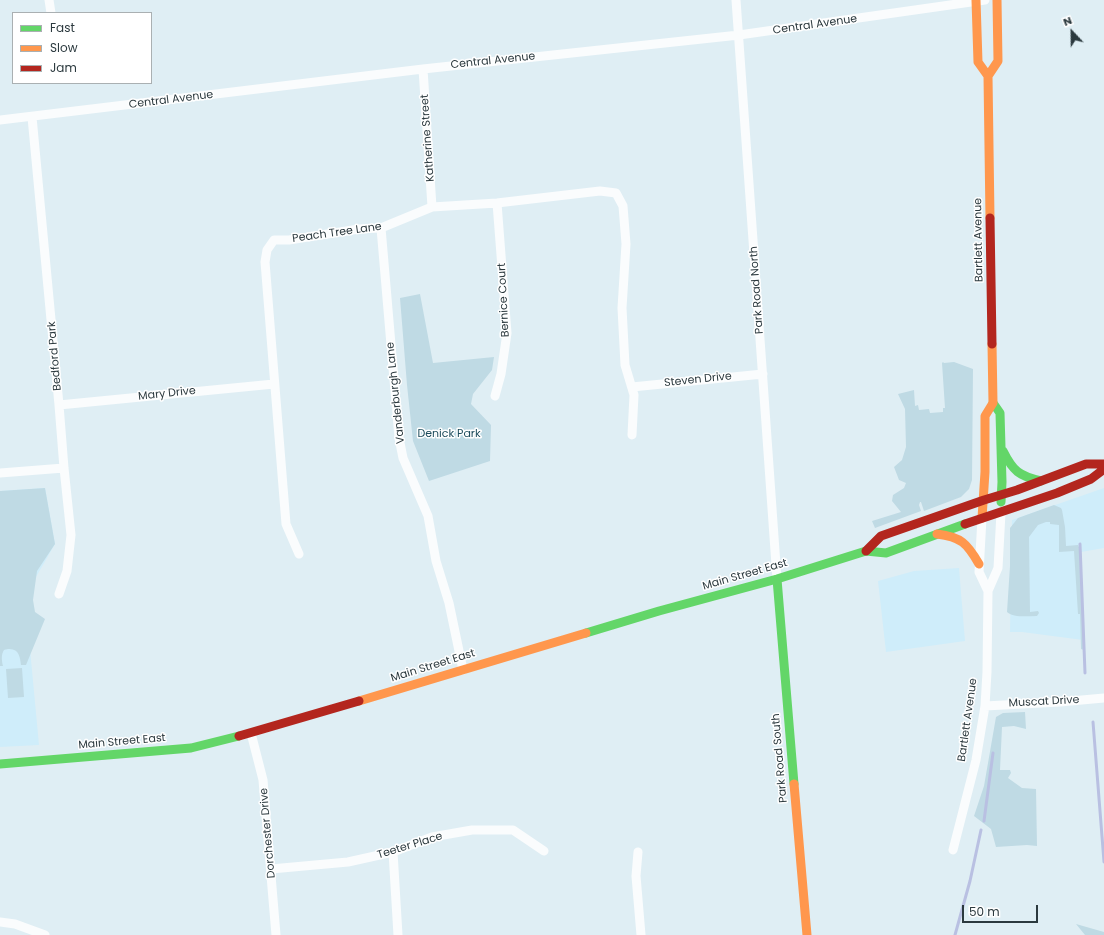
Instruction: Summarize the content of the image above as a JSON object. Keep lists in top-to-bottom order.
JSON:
{
  "streets": {
    "main road": ["Bartlett Avenue", "Main Street East", "Park Road South"],
    "street": [
      "Central Avenue",
      "Katherine Street",
      "Peach Tree Lane",
      "Park Road North",
      "Bernice Court",
      "Bedford Park",
      "Steven Drive",
      "Vanderburgh Lane",
      "Mary Drive",
      "Muscat Drive",
      "Dorchester Drive",
      "Teeter Place"
    ]
  },
  "crossings": [
    ["Central Avenue", "Katherine Street"],
    ["Central Avenue", "Park Road North"],
    ["Central Avenue", "Bedford Park"],
    ["Katherine Street", "Peach Tree Lane"],
    ["Peach Tree Lane", "Bernice Court"],
    ["Peach Tree Lane", "Steven Drive"],
    ["Peach Tree Lane", "Vanderburgh Lane"],
    ["Peach Tree Lane", "Mary Drive"],
    ["Bartlett Avenue", "Main Street East"],
    ["Bartlett Avenue", "Muscat Drive"],
    ["Park Road North", "Steven Drive"],
    ["Park Road North", "Main Street East"],
    ["Park Road North", "Park Road South"],
    ["Bedford Park", "Mary Drive"],
    ["Vanderburgh Lane", "Main Street East"],
    ["Main Street East", "Park Road South"],
    ["Main Street East", "Dorchester Drive"],
    ["Dorchester Drive", "Teeter Place"]
  ],
  "parks": ["Denick Park"],
  "legend": ["Fast", "Slow", "Jam"],
  "scale_bar": "50 m",
  "north": "top"
}
